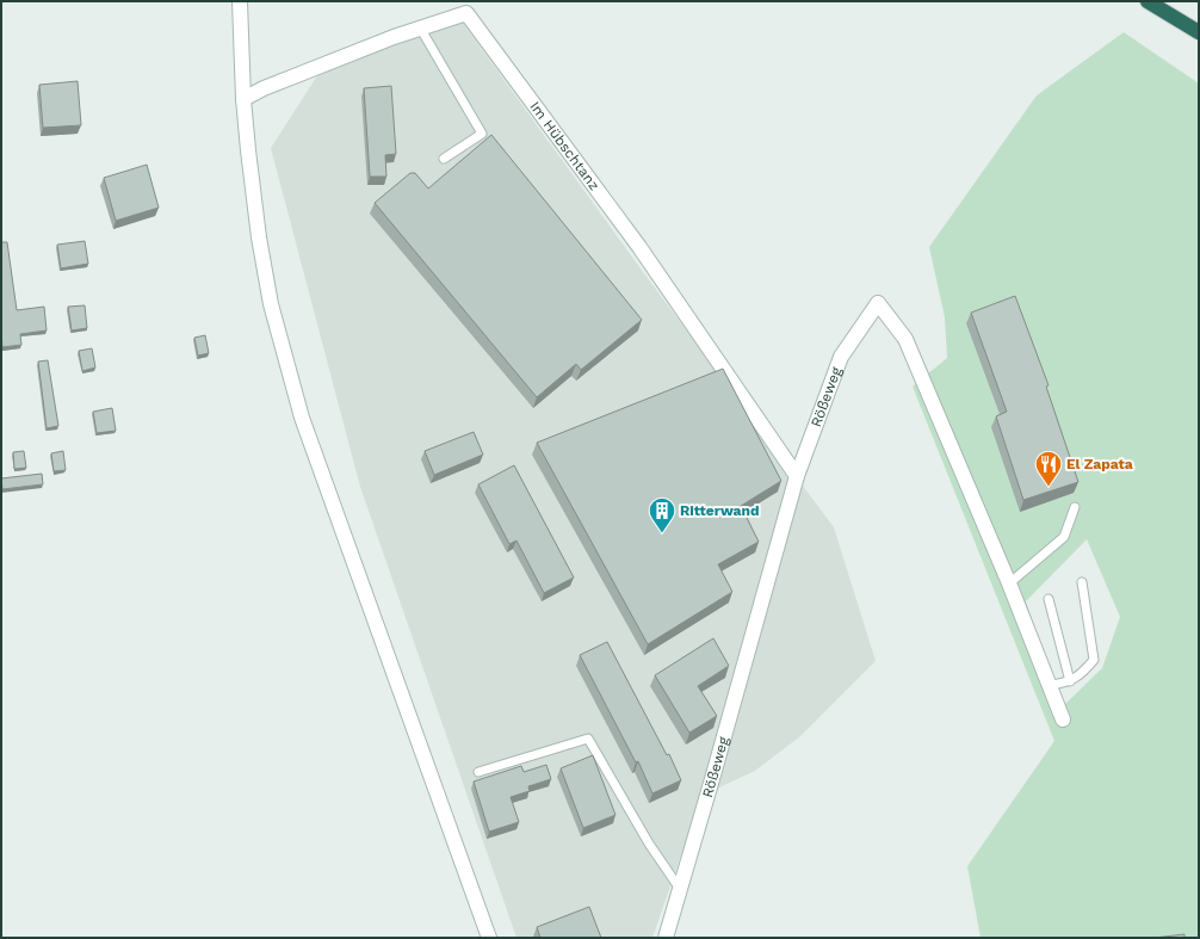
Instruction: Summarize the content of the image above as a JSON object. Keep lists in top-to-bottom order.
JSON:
{
  "streets": {
    "street": ["Im Hübschtanz", "Rößeweg"]
  },
  "crossings": [
    ["Im Hübschtanz", "Rößeweg"]
  ],
  "places": {
    "restaurant": ["El Zapata"],
    "building": ["Ritterwand"]
  }
}
